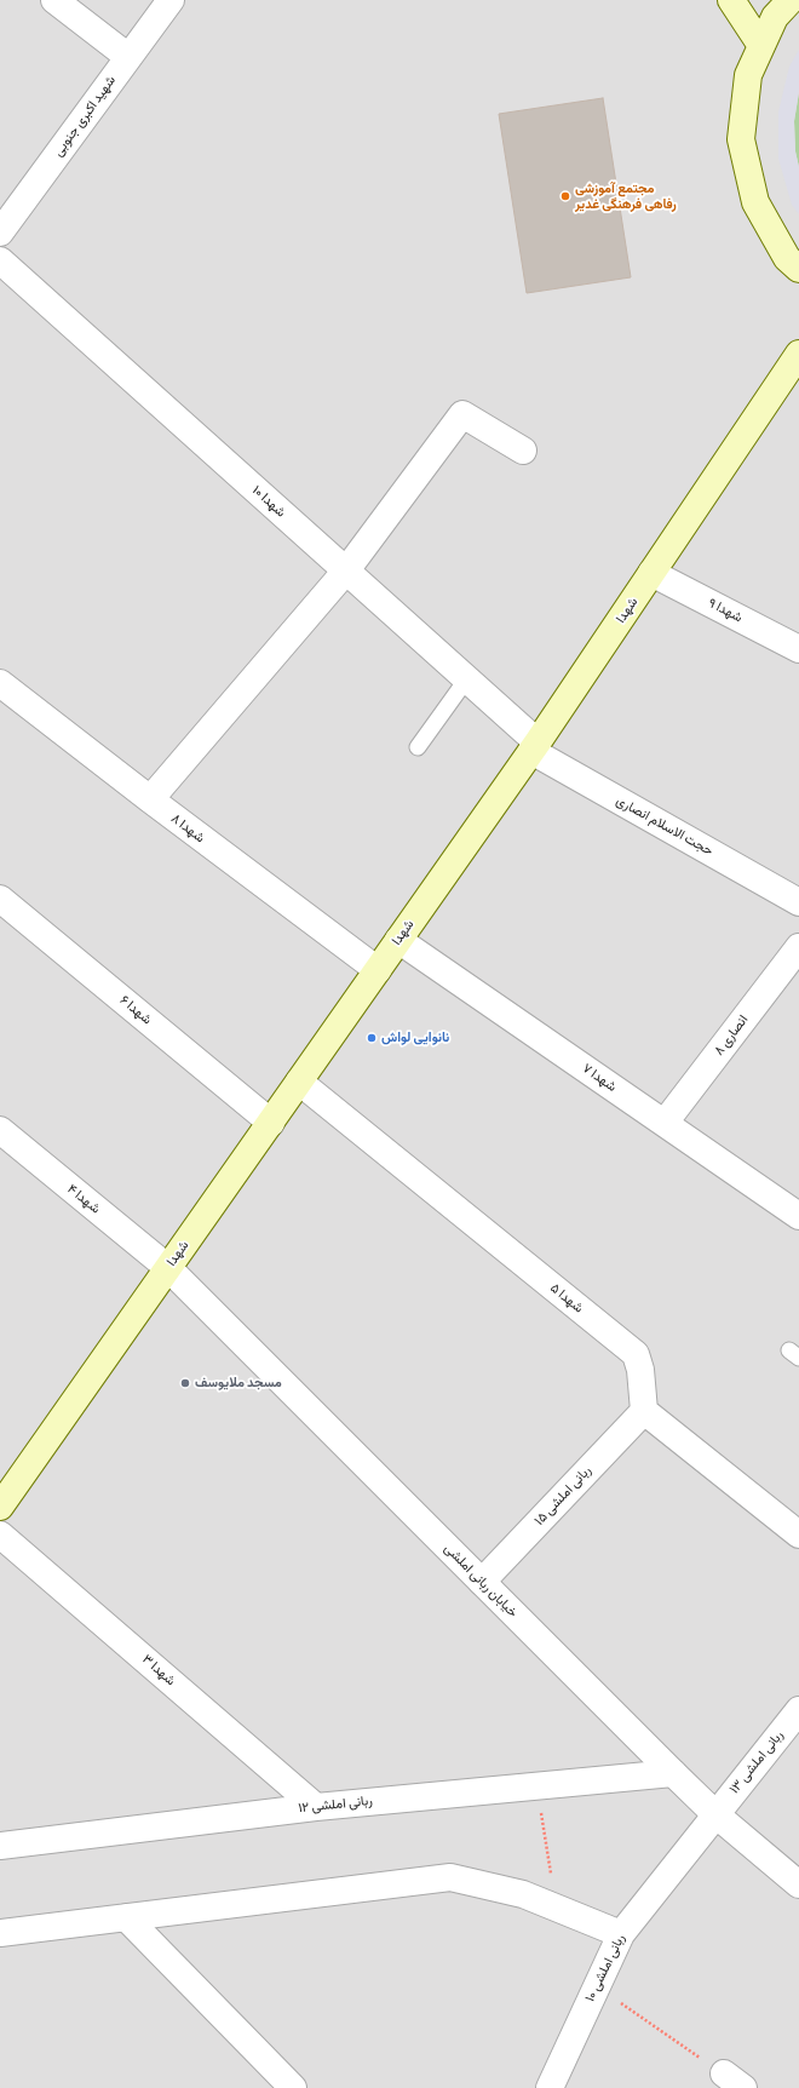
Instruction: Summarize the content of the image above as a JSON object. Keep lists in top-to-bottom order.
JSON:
{
  "streets": {
    "main road": ["شهدا"],
    "street": [
      "شهید اکبری جنوبی",
      "شهدا ۱۰",
      "شهدا ۹",
      "حجت الاسلام انصاری",
      "شهدا ۸",
      "شهدا ۶",
      "انصاری ۸",
      "شهدا ۷",
      "شهدا ۴",
      "شهدا ۵",
      "ربانی املشی ۱۵",
      "خیابان ربانی املشی",
      "شهدا ۳",
      "ربانی املشی ۱۳",
      "ربانی املشی ۱۲",
      "ربانی املشی ۱۰"
    ]
  },
  "crossings": [
    ["شهدا ۱۰", "شهدا"],
    ["شهدا ۱۰", "حجت الاسلام انصاری"],
    ["شهدا", "شهدا ۹"],
    ["شهدا", "حجت الاسلام انصاری"],
    ["شهدا", "شهدا ۸"],
    ["شهدا", "شهدا ۶"],
    ["شهدا", "شهدا ۷"],
    ["شهدا", "شهدا ۴"],
    ["شهدا", "شهدا ۵"],
    ["شهدا", "خیابان ربانی املشی"],
    ["انصاری ۸", "شهدا ۷"],
    ["شهدا ۴", "خیابان ربانی املشی"],
    ["شهدا ۵", "ربانی املشی ۱۵"],
    ["ربانی املشی ۱۵", "خیابان ربانی املشی"],
    ["خیابان ربانی املشی", "ربانی املشی ۱۳"],
    ["خیابان ربانی املشی", "ربانی املشی ۱۲"],
    ["خیابان ربانی املشی", "ربانی املشی ۱۰"],
    ["شهدا ۳", "ربانی املشی ۱۲"],
    ["ربانی املشی ۱۳", "ربانی املشی ۱۰"]
  ],
  "places": ["مجتمع آموزشی رفاهی فرهنگی غدیر", "نانوایی لواش", "مسجد ملایوسف"]
}
